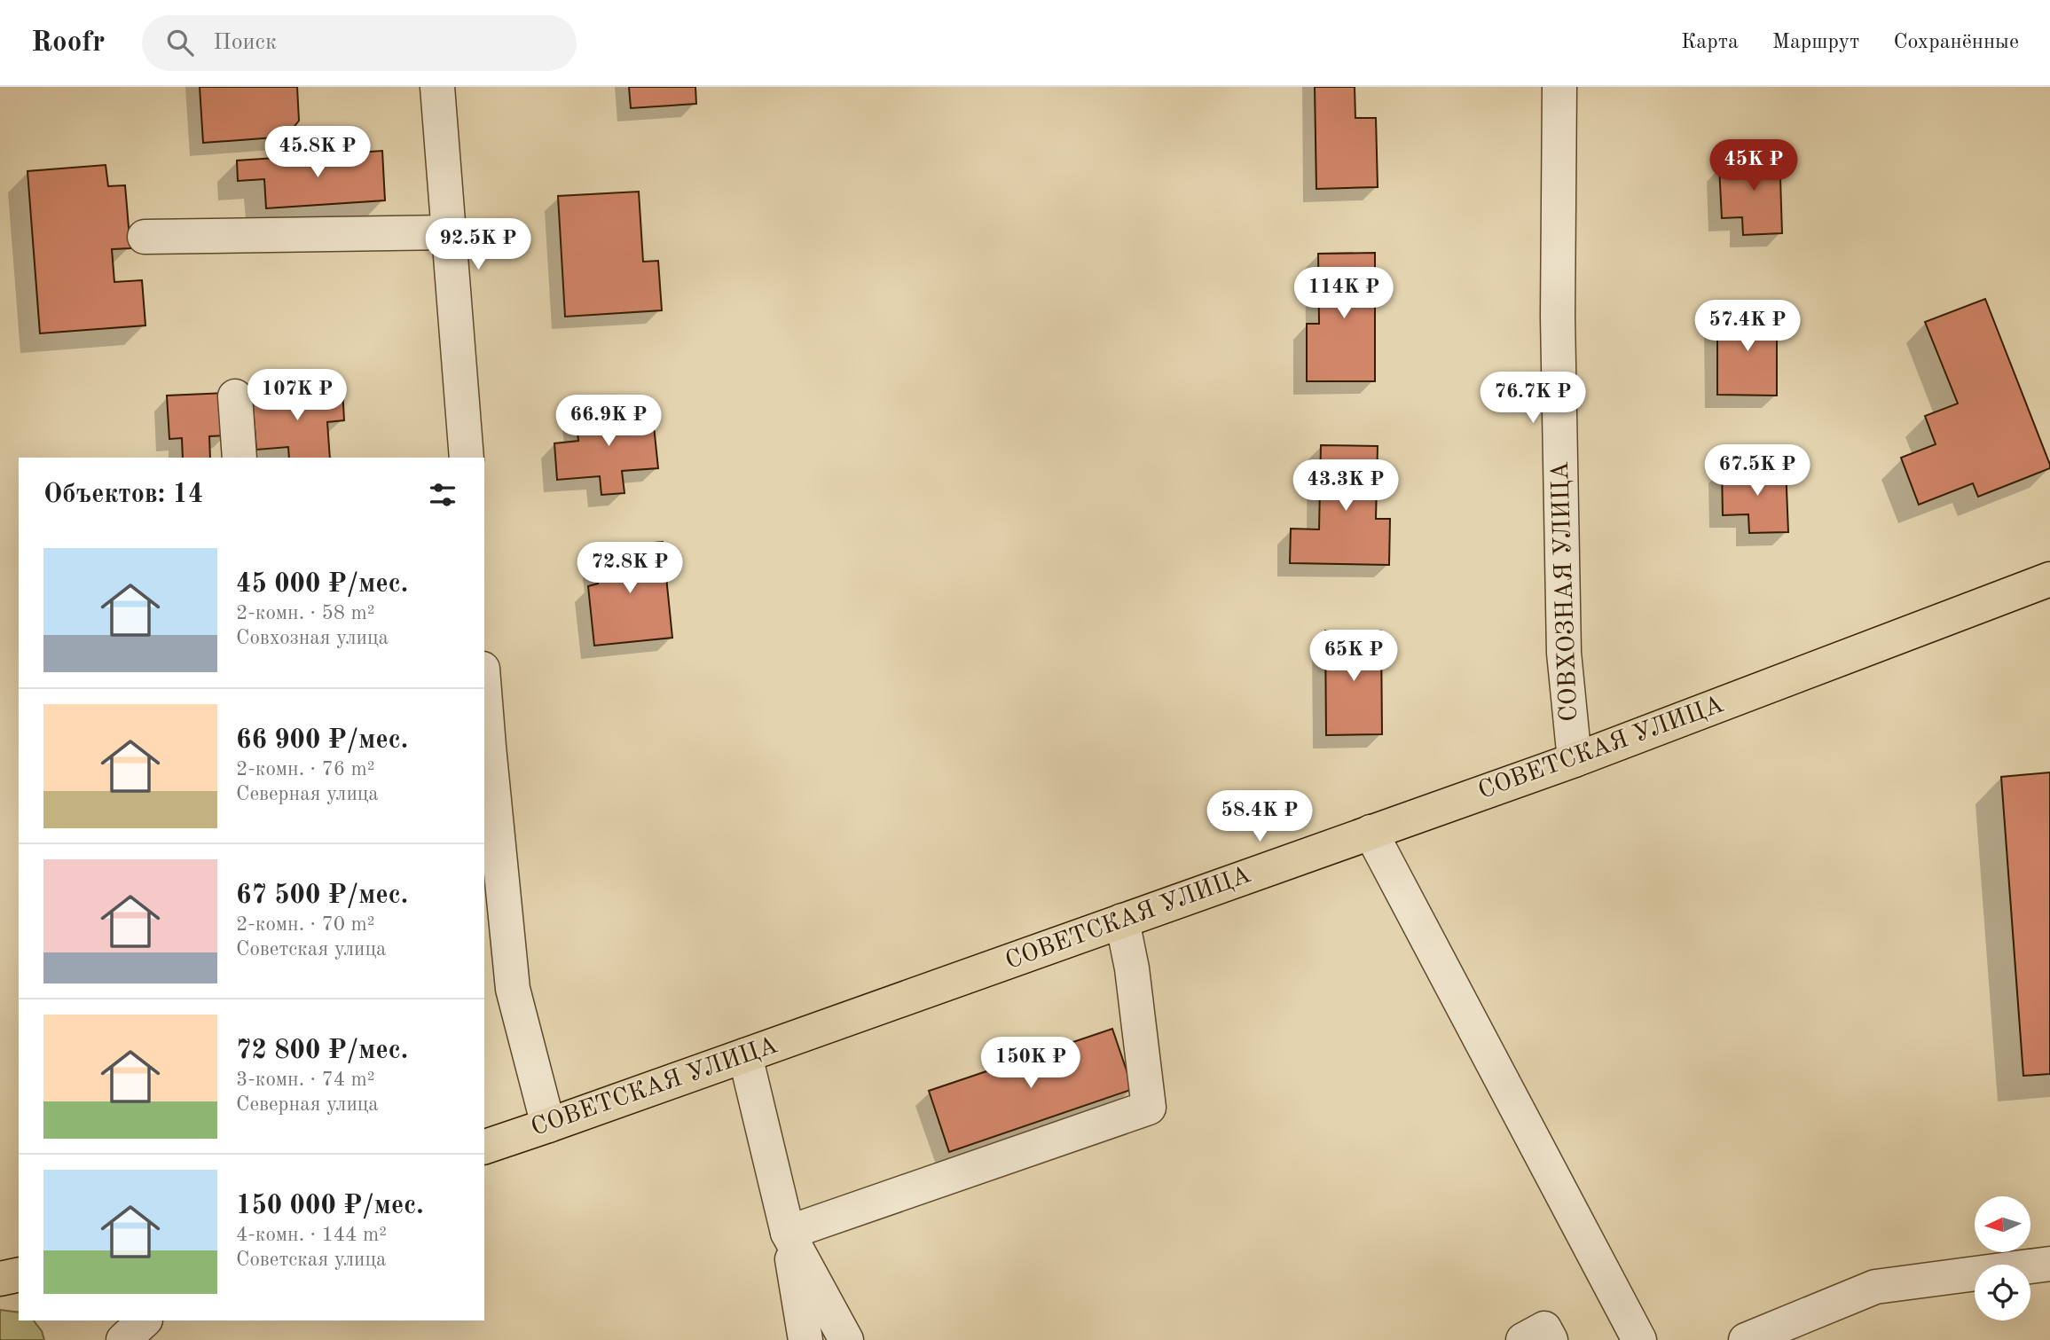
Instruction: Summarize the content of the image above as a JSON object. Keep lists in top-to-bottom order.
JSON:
{
  "streets": {
    "main road": ["СОВЕТСКАЯ УЛИЦА"],
    "street": ["СОВХОЗНАЯ УЛИЦА"]
  },
  "crossings": [
    ["СОВХОЗНАЯ УЛИЦА", "СОВЕТСКАЯ УЛИЦА"]
  ],
  "north": "left",
  "page": {
    "header": "Roofr",
    "search": "Поиск",
    "nav": ["Карта", "Маршрут", "Сохранённые"],
    "price": [
      "45.8K ₽",
      "45K ₽",
      "92.5K ₽",
      "114K ₽",
      "57.4K ₽",
      "107K ₽",
      "76.7K ₽",
      "66.9K ₽",
      "67.5K ₽",
      "43.3K ₽",
      "72.8K ₽",
      "65K ₽",
      "58.4K ₽",
      "150K ₽"
    ],
    "heading": "Объектов: 14",
    "list": [
      {
        "name": "45 000 ₽/мес.",
        "note": "2-комн. · 58 m² · Совхозная улица"
      },
      {
        "name": "66 900 ₽/мес.",
        "note": "2-комн. · 76 m² · Северная улица"
      },
      {
        "name": "67 500 ₽/мес.",
        "note": "2-комн. · 70 m² · Советская улица"
      },
      {
        "name": "72 800 ₽/мес.",
        "note": "3-комн. · 74 m² · Северная улица"
      },
      {
        "name": "150 000 ₽/мес.",
        "note": "4-комн. · 144 m² · Советская улица"
      }
    ]
  }
}
